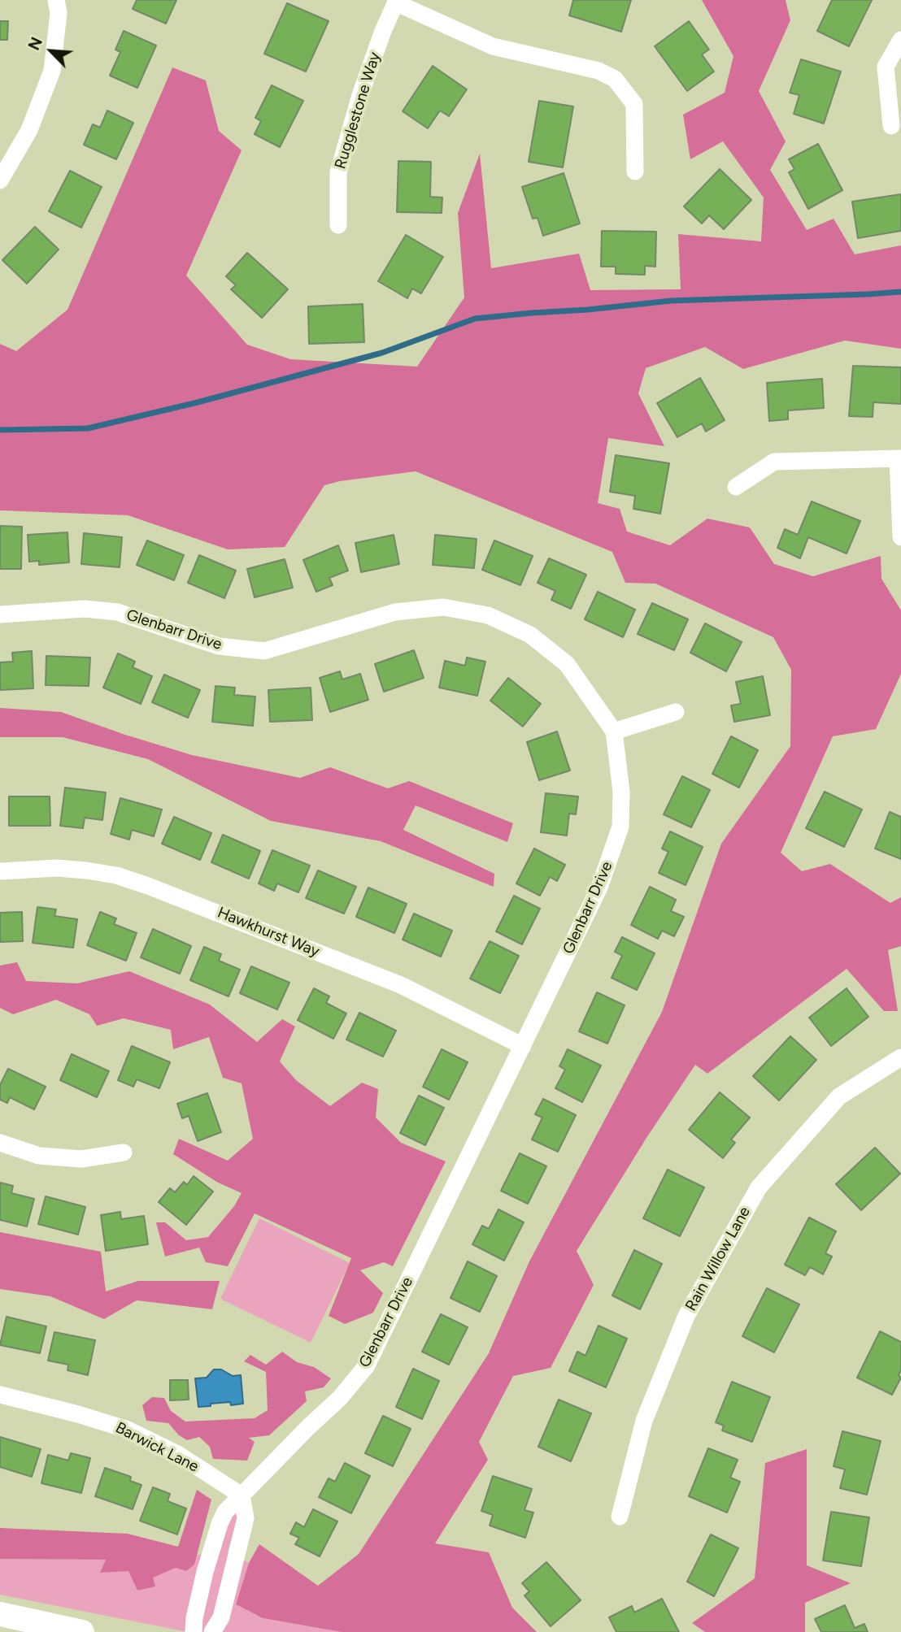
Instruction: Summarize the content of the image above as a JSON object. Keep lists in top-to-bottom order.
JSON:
{
  "streets": {
    "street": [
      "Rugglestone Way",
      "Glenbarr Drive",
      "Hawkhurst Way",
      "Rain Willow Lane",
      "Barwick Lane"
    ]
  },
  "crossings": [
    ["Glenbarr Drive", "Hawkhurst Way"],
    ["Glenbarr Drive", "Barwick Lane"]
  ],
  "north": "top left"
}
